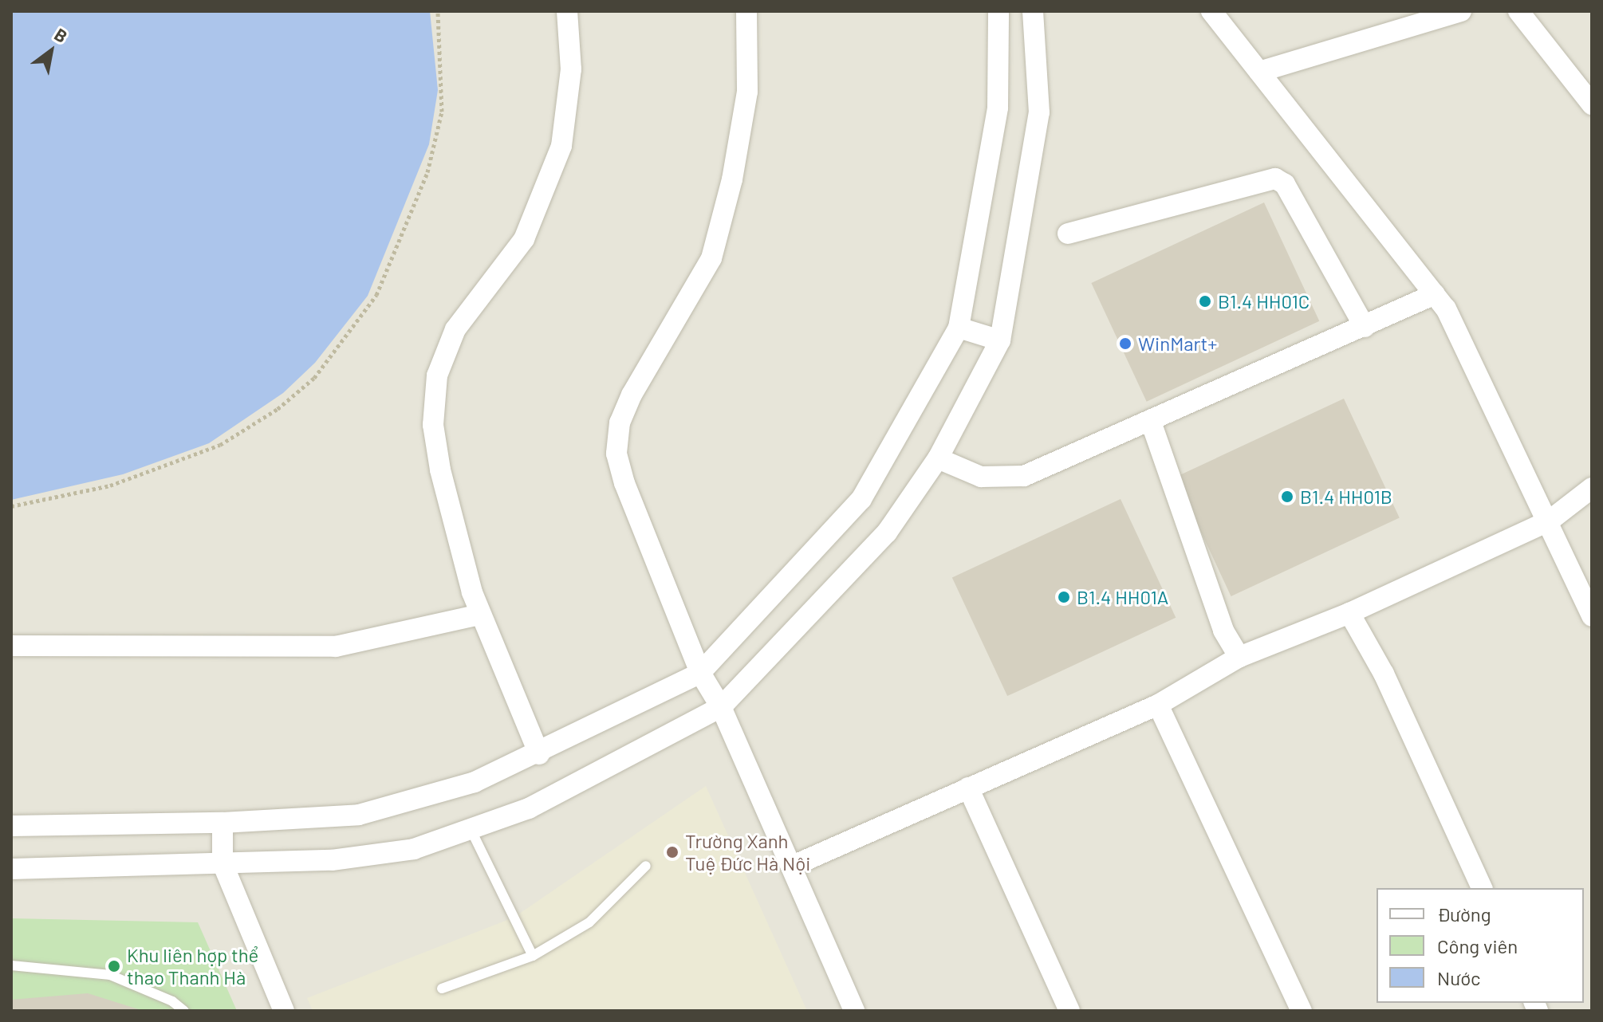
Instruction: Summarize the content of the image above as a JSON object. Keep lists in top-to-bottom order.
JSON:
{
  "places": [
    "B1.4 HH01C",
    "WinMart+",
    "B1.4 HH01B",
    "B1.4 HH01A",
    "Trường Xanh Tuệ Đức Hà Nội",
    "Khu liên hợp thể thao Thanh Hà"
  ],
  "legend": ["Đường", "Công viên", "Nước"],
  "north": "top right"
}
